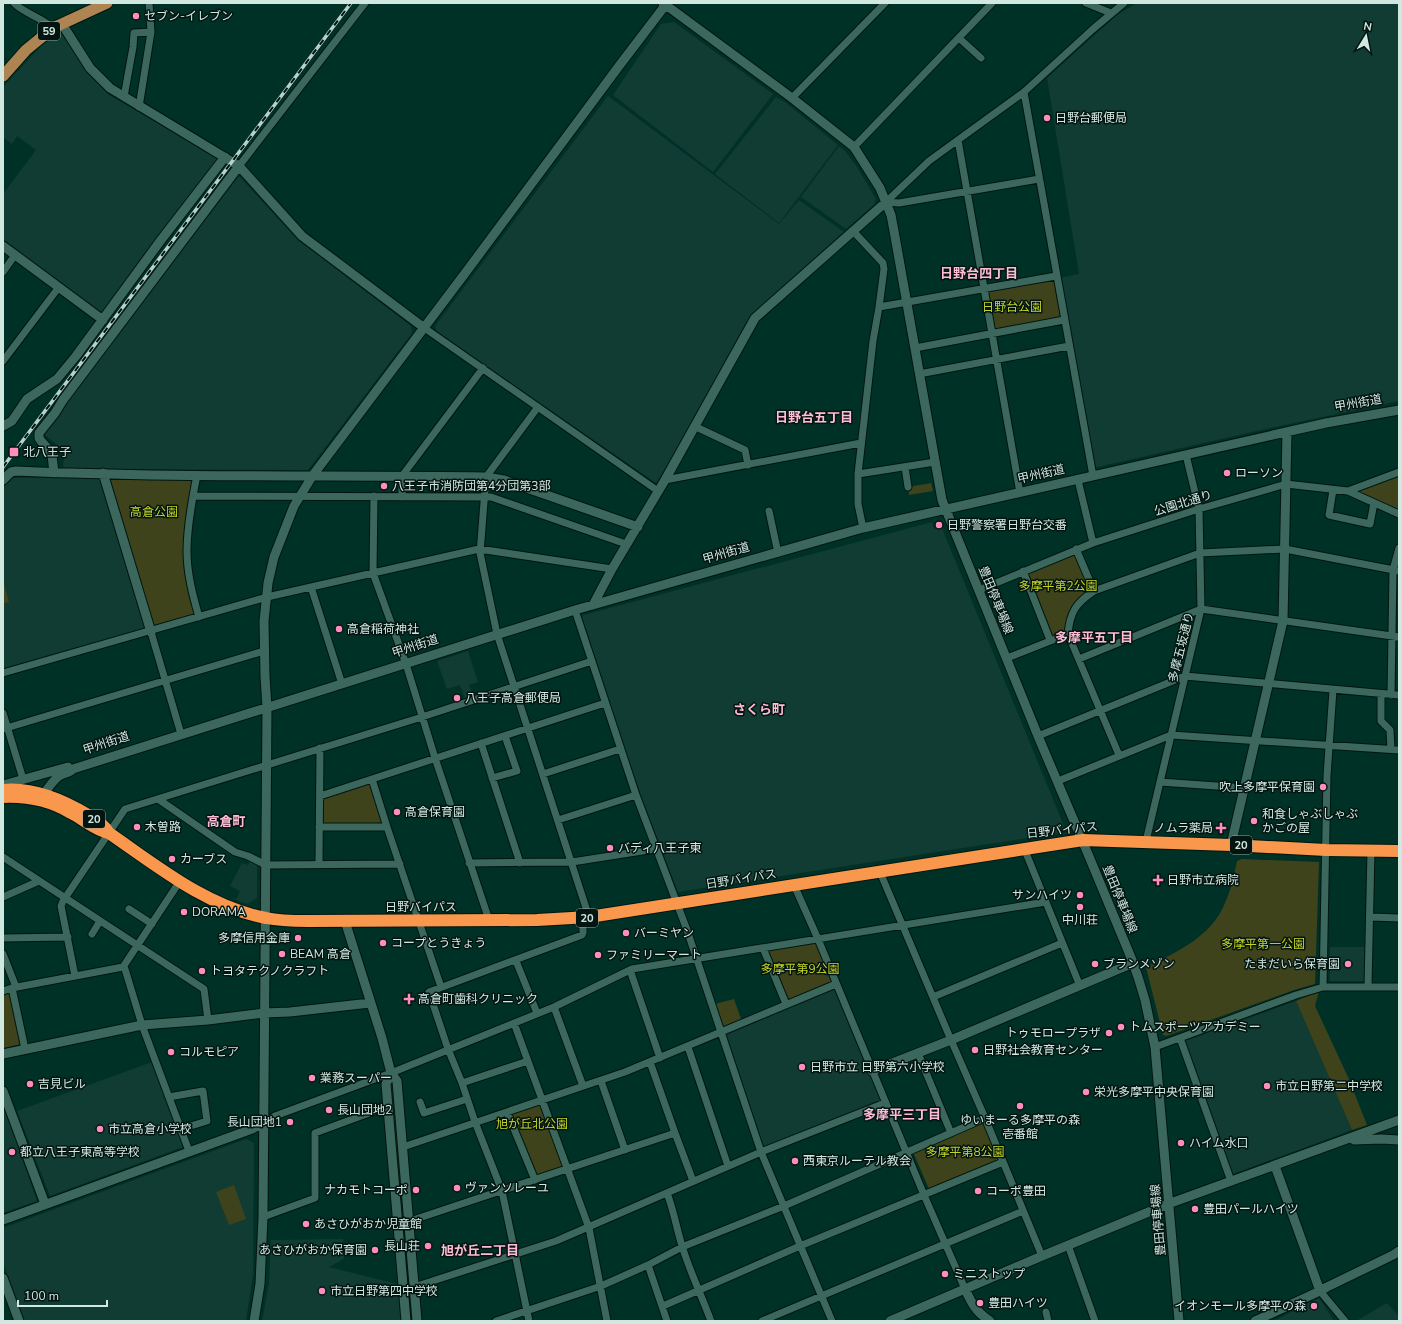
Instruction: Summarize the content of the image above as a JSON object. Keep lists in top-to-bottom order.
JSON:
{
  "streets": {
    "highway": ["20", "日野バイパス"],
    "main road": ["59"],
    "street": [
      "甲州街道",
      "公園北通り",
      "豊田停車場線",
      "多摩五坂通り"
    ]
  },
  "crossings": [
    ["甲州街道", "豊田停車場線"],
    ["甲州街道", "多摩五坂通り"],
    ["甲州街道", "20"],
    ["甲州街道", "日野バイパス"],
    ["公園北通り", "豊田停車場線"],
    ["公園北通り", "多摩五坂通り"],
    ["豊田停車場線", "日野バイパス"],
    ["多摩五坂通り", "日野バイパス"],
    ["20", "日野バイパス"]
  ],
  "districts": [
    "日野台四丁目",
    "日野台五丁目",
    "多摩平五丁目",
    "さくら町",
    "高倉町",
    "多摩平三丁目",
    "旭が丘二丁目"
  ],
  "parks": [
    "日野台公園",
    "高倉公園",
    "多摩平第2公園",
    "多摩平第一公園",
    "多摩平第9公園",
    "旭が丘北公園",
    "多摩平第8公園"
  ],
  "places": {
    "other": [
      "セブン-イレブン",
      "日野台郵便局",
      "ローソン",
      "八王子市消防団第4分団第3部",
      "日野警察署日野台交番",
      "高倉稲荷神社",
      "八王子高倉郵便局",
      "吹上多摩平保育園",
      "高倉保育園",
      "和食しゃぶしゃぶ かごの屋",
      "木曽路",
      "バディ八王子東",
      "カーブス",
      "サンハイツ",
      "中川荘",
      "DORAMA",
      "バーミヤン",
      "多摩信用金庫",
      "コープとうきょう",
      "BEAM 高倉",
      "ファミリーマート",
      "ブランメゾン",
      "たまだいら保育園",
      "トヨタテクノクラフト",
      "トムスポーツアカデミー",
      "トゥモロープラザ",
      "日野社会教育センター",
      "コルモピア",
      "日野市立 日野第六小学校",
      "業務スーパー",
      "吉見ビル",
      "市立日野第二中学校",
      "栄光多摩平中央保育園",
      "ゆいまーる多摩平の森 壱番館",
      "長山団地2",
      "長山団地1",
      "市立高倉小学校",
      "ハイム水口",
      "都立八王子東高等学校",
      "西東京ルーテル教会",
      "ヴァンソレーユ",
      "ナカモトコーポ",
      "コーポ豊田",
      "豊田パールハイツ",
      "あさひがおか児童館",
      "長山荘",
      "あさひがおか保育園",
      "ミニストップ",
      "市立日野第四中学校",
      "豊田ハイツ",
      "イオンモール多摩平の森"
    ],
    "transit": ["北八王子"],
    "health": ["ノムラ薬局", "日野市立病院", "高倉町歯科クリニック"]
  },
  "scale_bar": "100 m",
  "north": "top"
}
